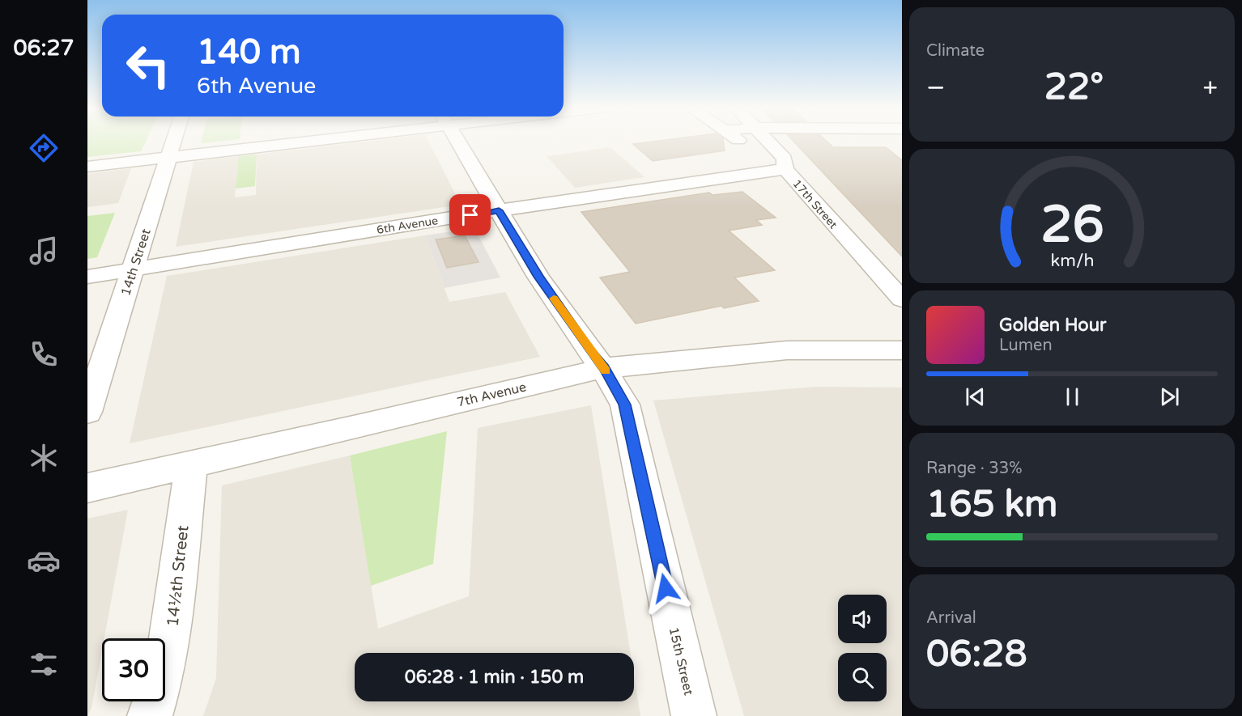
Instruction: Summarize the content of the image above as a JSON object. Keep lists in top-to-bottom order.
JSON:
{
  "streets": {
    "street": [
      "17th Street",
      "6th Avenue",
      "14th Street",
      "7th Avenue",
      "14½th Street",
      "15th Street"
    ]
  },
  "crossings": [
    ["17th Street", "6th Avenue"],
    ["6th Avenue", "14th Street"],
    ["6th Avenue", "15th Street"],
    ["7th Avenue", "14½th Street"],
    ["7th Avenue", "15th Street"]
  ],
  "page": {
    "tabs": "06:27",
    "tile": [
      "Climate",
      ["Range · 33%", "165 km"],
      ["Arrival", "06:28"]
    ],
    "turn": ["140 m", "6th Avenue"],
    "heat": ["−", "22°", "+"],
    "song": ["Golden Hour", "Lumen"],
    "limit": "30",
    "trip": "06:28 · 1 min · 150 m",
    "gauge": ["26", "km/h"]
  }
}
